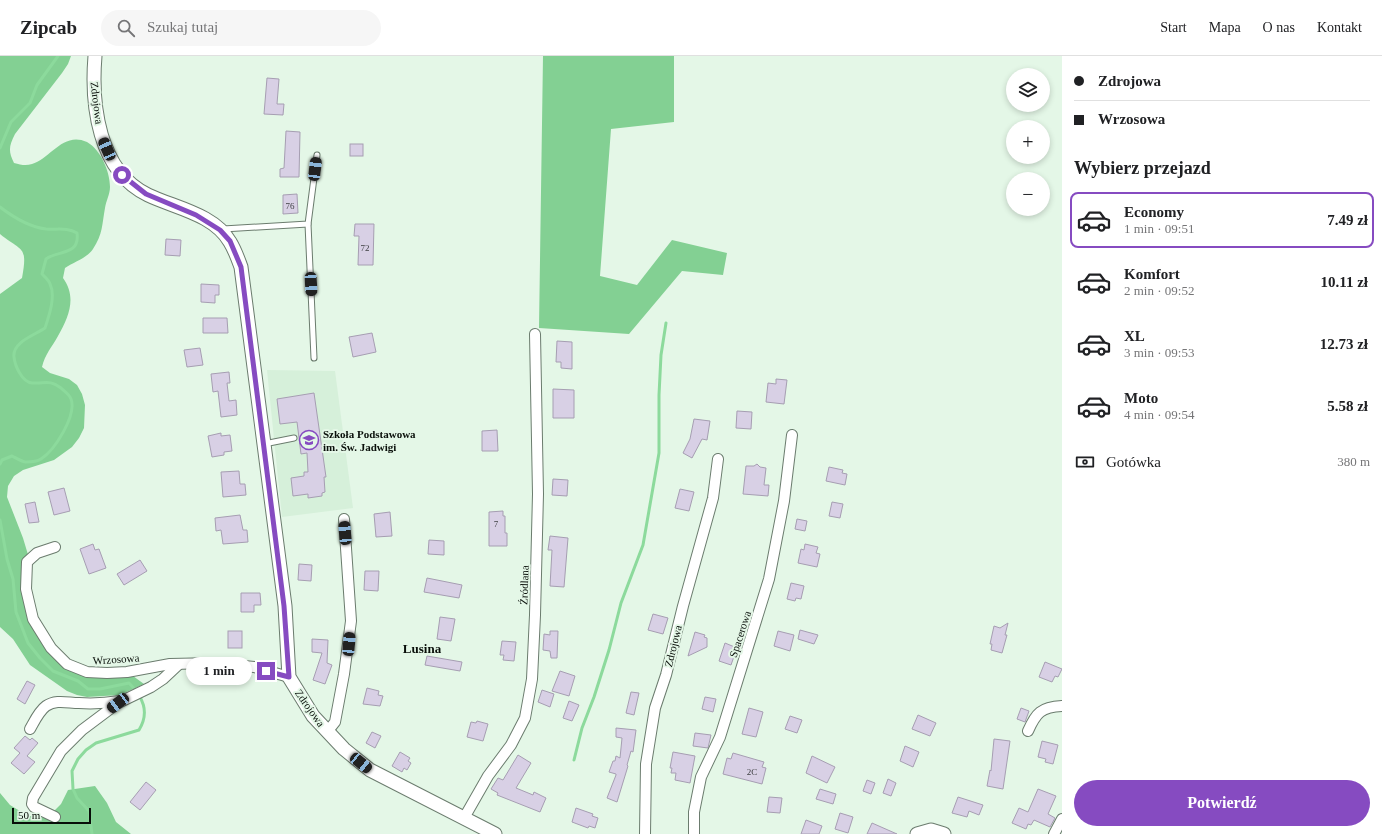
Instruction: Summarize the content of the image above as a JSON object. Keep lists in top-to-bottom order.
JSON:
{
  "streets": {
    "street": [
      "Zdrojowa",
      "Źródlana",
      "Spacerowa",
      "Wrzosowa"
    ]
  },
  "crossings": [
    ["Zdrojowa", "Źródlana"],
    ["Zdrojowa", "Wrzosowa"]
  ],
  "districts": ["Lusina"],
  "places": {
    "school or university": ["Szkoła Podstawowa im. Św. Jadwigi"]
  },
  "house_numbers": [
    "76",
    "72",
    "7",
    "2C"
  ],
  "scale_bar": "50 m",
  "page": {
    "header": "Zipcab",
    "search": "Szukaj tutaj",
    "nav": [
      "Start",
      "Mapa",
      "O nas",
      "Kontakt"
    ],
    "banner": ["Zdrojowa", "Wrzosowa"],
    "map_buttons": ["+", "−"],
    "heading": "Wybierz przejazd",
    "list": [
      {
        "name": "Economy",
        "note": "1 min · 09:51",
        "value": "7.49 zł"
      },
      {
        "name": "Komfort",
        "note": "2 min · 09:52",
        "value": "10.11 zł"
      },
      {
        "name": "XL",
        "note": "3 min · 09:53",
        "value": "12.73 zł"
      },
      {
        "name": "Moto",
        "note": "4 min · 09:54",
        "value": "5.58 zł"
      }
    ],
    "pay": ["Gotówka", "380 m"],
    "bubble": "1 min",
    "buttons": "Potwierdź",
    "scale": "50 m"
  }
}
